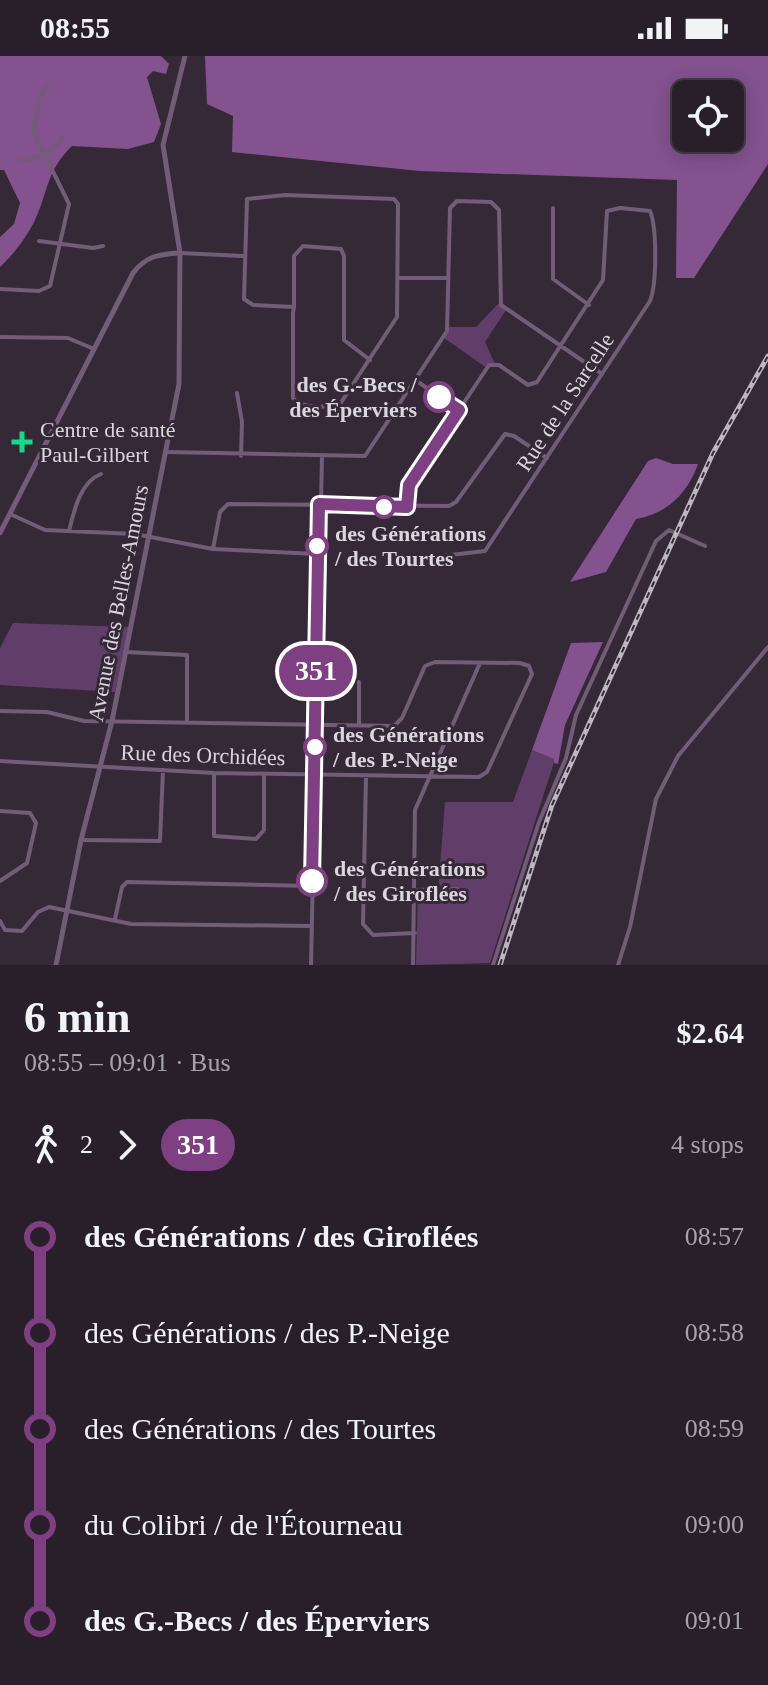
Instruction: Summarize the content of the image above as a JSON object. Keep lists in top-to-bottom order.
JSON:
{
  "streets": {
    "street": ["Rue de la Sarcelle", "Avenue des Belles-Amours", "Rue des Orchidées"]
  },
  "crossings": [
    ["Avenue des Belles-Amours", "Rue des Orchidées"]
  ],
  "places": {
    "other": [
      "des G.-Becs / des Éperviers",
      "des Générations / des Tourtes",
      "des Générations / des P.-Neige",
      "des Générations / des Giroflées"
    ],
    "health": ["Centre de santé Paul-Gilbert"]
  },
  "lines": ["bus line 351"],
  "page": {
    "status": "08:55",
    "on_map": "351",
    "heading": ["6 min", "08:55 – 09:01 · Bus", "$2.64"],
    "legs": ["2", "351", "4 stops"],
    "list": [
      {
        "name": "des Générations / des Giroflées",
        "value": "08:57"
      },
      {
        "name": "des Générations / des P.-Neige",
        "value": "08:58"
      },
      {
        "name": "des Générations / des Tourtes",
        "value": "08:59"
      },
      {
        "name": "du Colibri / de l'Étourneau",
        "value": "09:00"
      },
      {
        "name": "des G.-Becs / des Éperviers",
        "value": "09:01"
      }
    ]
  }
}
